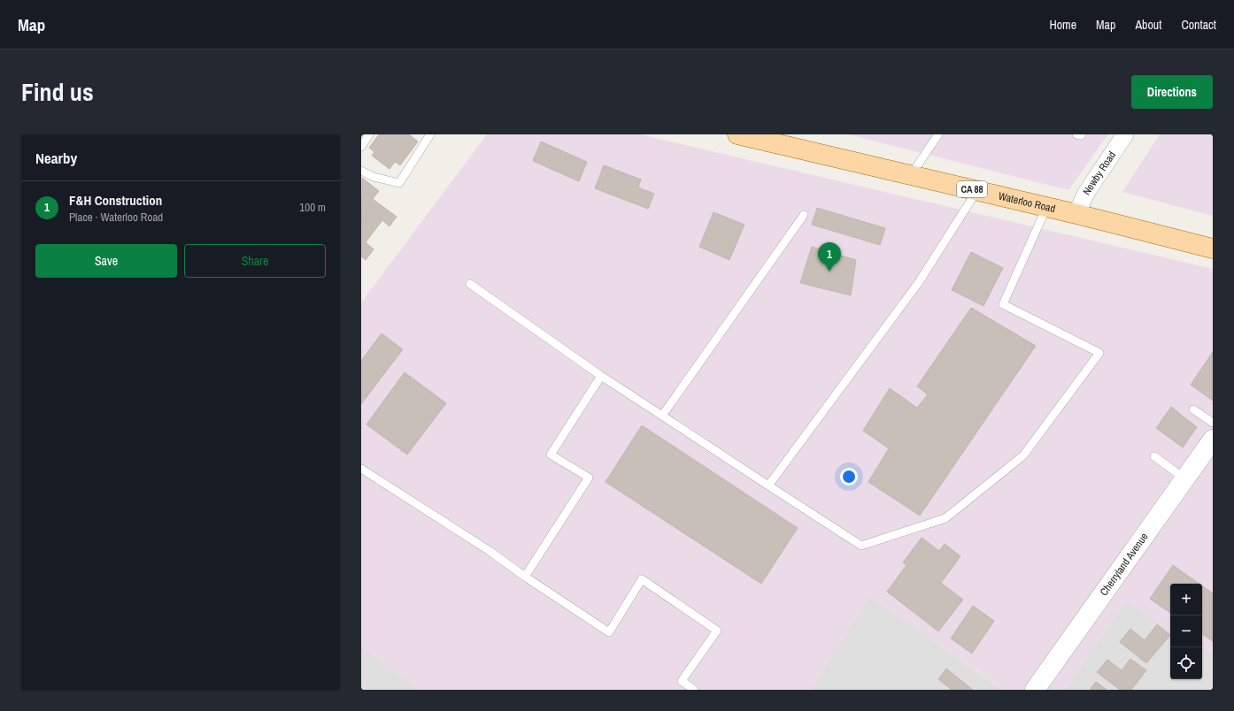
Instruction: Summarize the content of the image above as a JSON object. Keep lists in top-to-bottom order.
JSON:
{
  "streets": {
    "main road": ["CA 88", "Waterloo Road"],
    "street": ["Newby Road", "Cherryland Avenue"]
  },
  "crossings": [
    ["Newby Road", "Waterloo Road"]
  ],
  "page": {
    "header": "Map",
    "nav": [
      "Home",
      "Map",
      "About",
      "Contact"
    ],
    "title": "Find us",
    "buttons": [
      "Directions",
      ["Save", "Share"]
    ],
    "heading": "Nearby",
    "list": [
      {
        "mark": "1",
        "name": "F&H Construction",
        "note": "Place · Waterloo Road",
        "value": "100 m"
      }
    ],
    "pins": "1",
    "map_buttons": ["+", "−"]
  }
}
